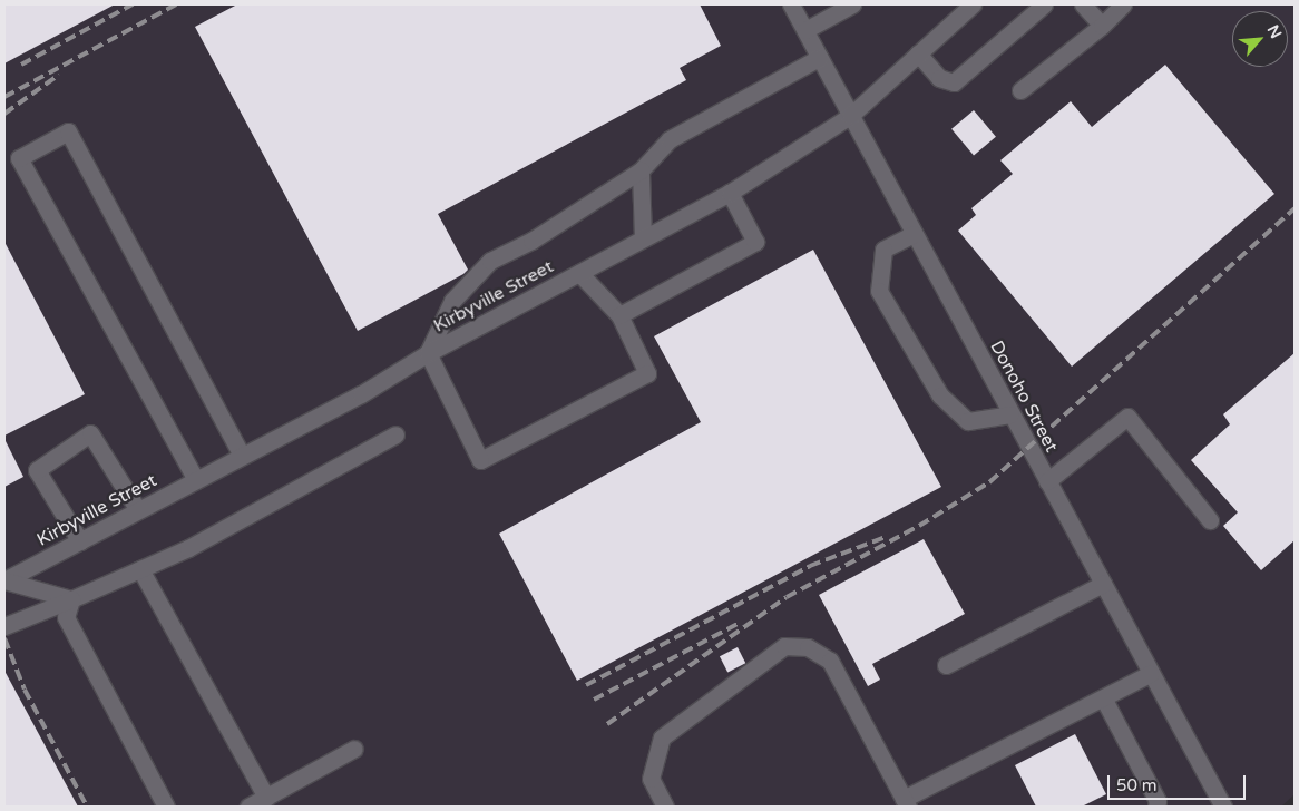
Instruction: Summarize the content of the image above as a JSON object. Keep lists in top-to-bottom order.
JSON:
{
  "streets": {
    "street": ["Kirbyville Street", "Donoho Street"]
  },
  "crossings": [
    ["Kirbyville Street", "Donoho Street"]
  ],
  "scale_bar": "50 m",
  "north": "top right"
}
